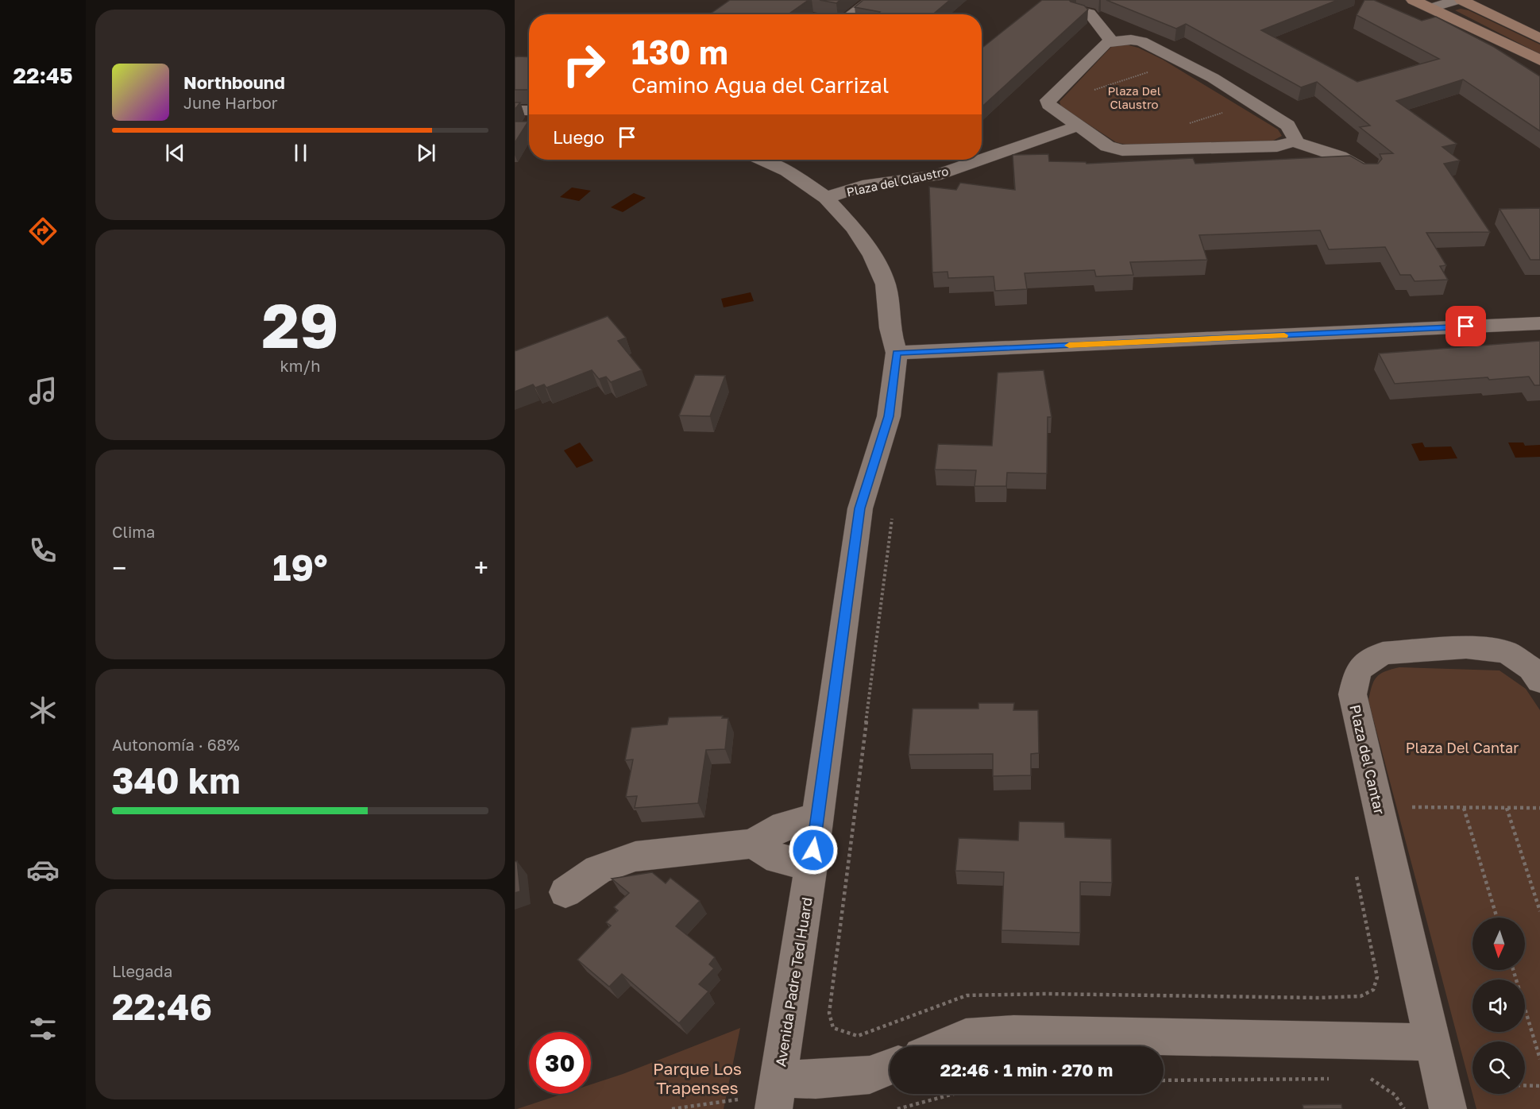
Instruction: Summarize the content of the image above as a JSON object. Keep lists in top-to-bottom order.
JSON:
{
  "streets": {
    "street": ["Plaza del Claustro", "Plaza del Cantar", "Avenida Padre Ted Huard"]
  },
  "crossings": [
    ["Plaza del Claustro", "Avenida Padre Ted Huard"]
  ],
  "parks": ["Plaza Del Claustro", "Plaza Del Cantar", "Parque Los Trapenses"],
  "north": "bottom",
  "page": {
    "tabs": "22:45",
    "turn": ["130 m", "Camino Agua del Carrizal"],
    "song": ["Northbound", "June Harbor"],
    "then": "Luego",
    "tile": [
      ["29", "km/h"],
      "Clima",
      ["Autonomía · 68%", "340 km"],
      ["Llegada", "22:46"]
    ],
    "heat": ["−", "19°", "+"],
    "limit": "30",
    "trip": "22:46 · 1 min · 270 m"
  }
}
